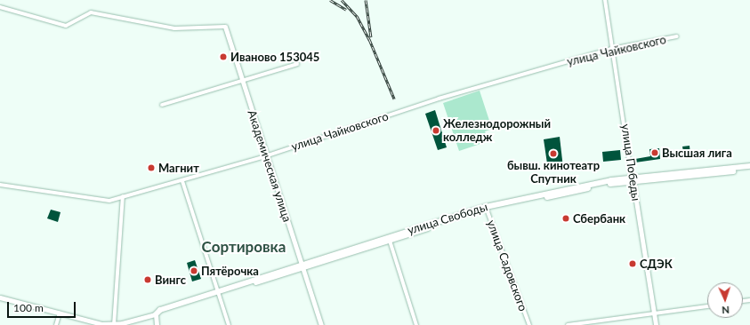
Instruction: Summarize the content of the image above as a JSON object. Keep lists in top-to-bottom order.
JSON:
{
  "streets": {
    "main road": ["улица Свободы"],
    "street": [
      "улица Чайковского",
      "улица Победы",
      "Академическая улица",
      "улица Садовского"
    ]
  },
  "crossings": [
    ["улица Чайковского", "улица Победы"],
    ["улица Чайковского", "Академическая улица"],
    ["улица Победы", "улица Свободы"],
    ["Академическая улица", "улица Свободы"],
    ["улица Свободы", "улица Садовского"]
  ],
  "districts": ["Сортировка"],
  "places": [
    "Иваново 153045",
    "Железнодорожный колледж",
    "Высшая лига",
    "бывш. кинотеатр Спутник",
    "Магнит",
    "Сбербанк",
    "СДЭК",
    "Пятёрочка",
    "Вингс"
  ],
  "scale_bar": "100 m",
  "north": "bottom"
}
